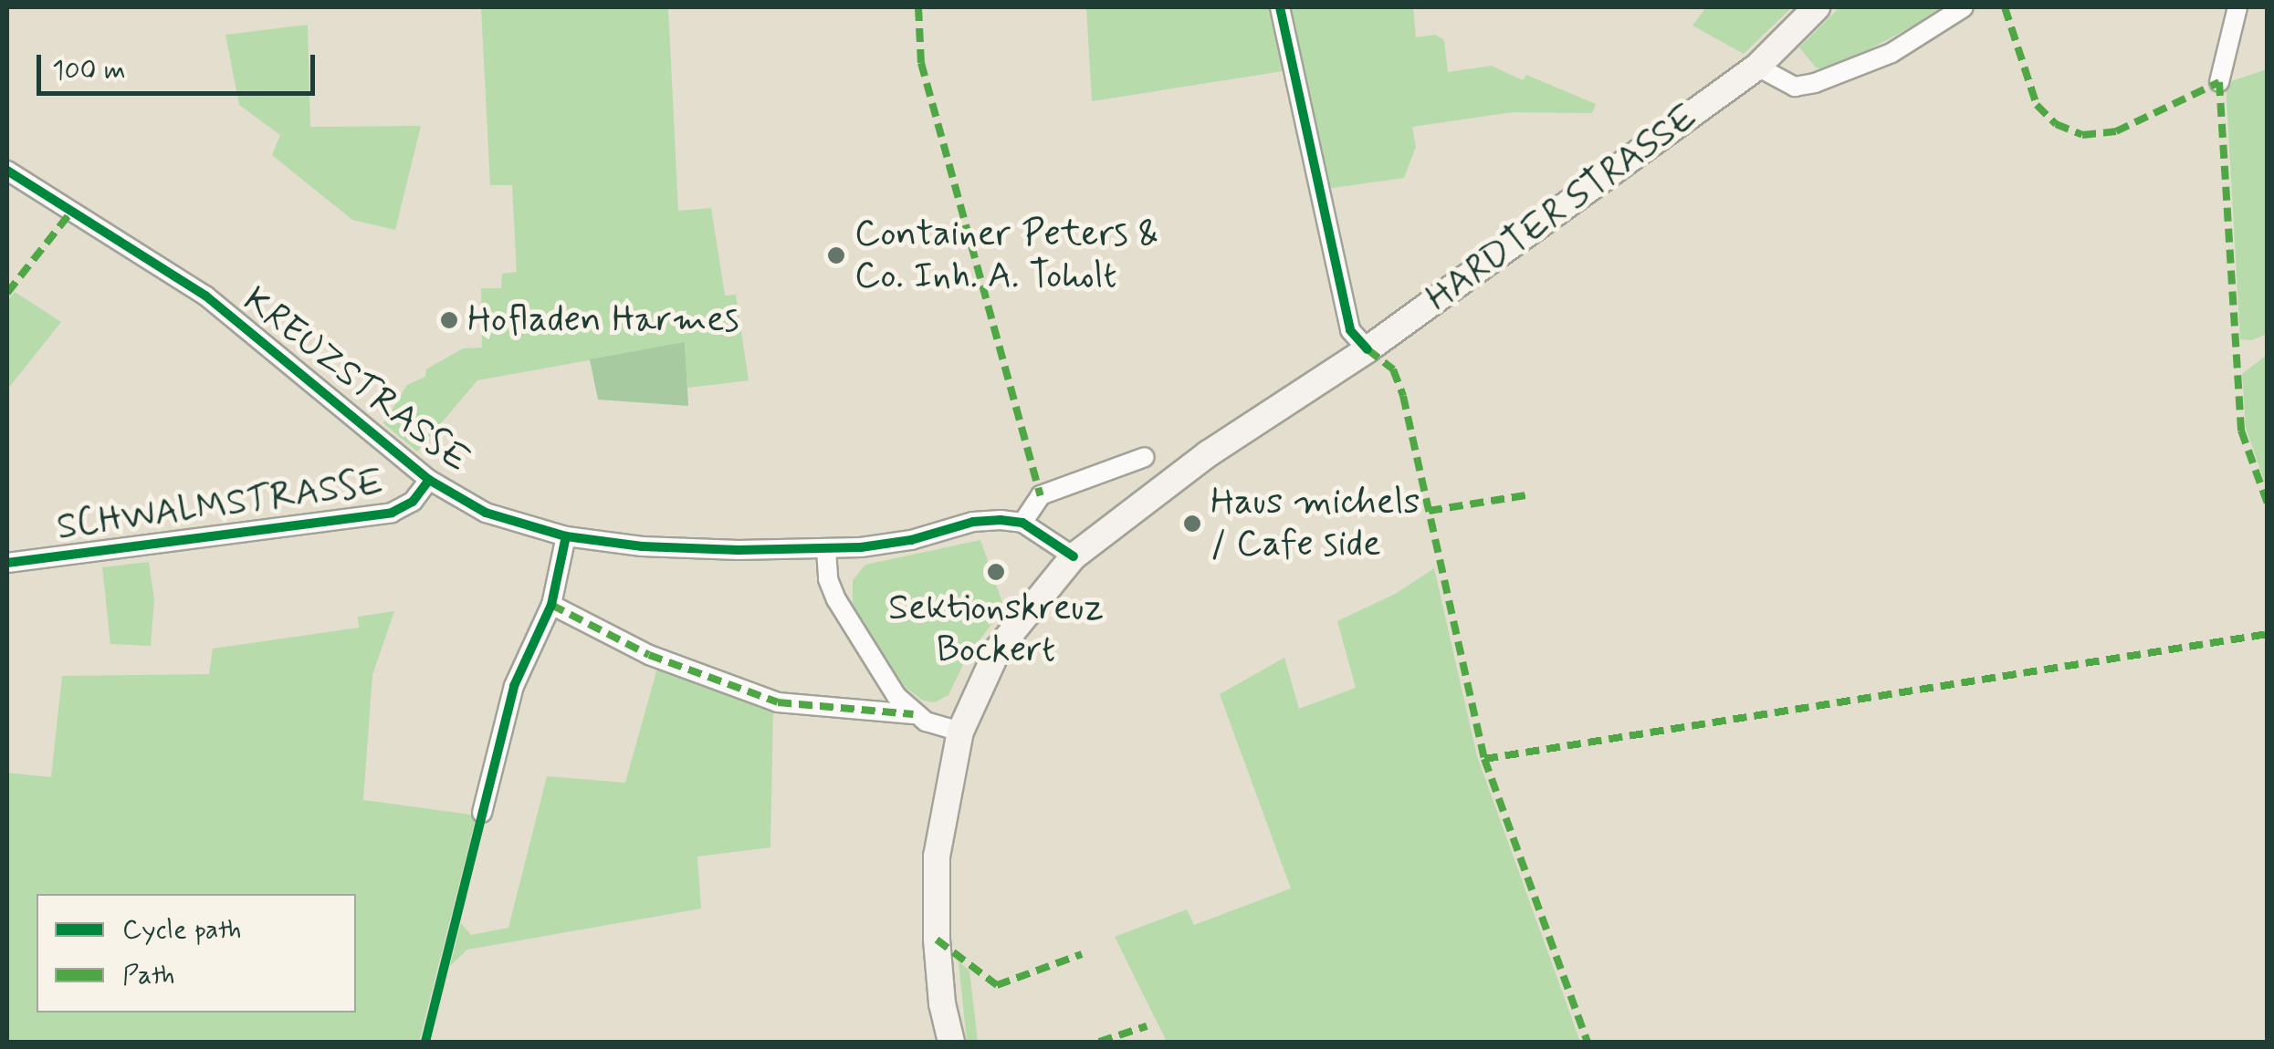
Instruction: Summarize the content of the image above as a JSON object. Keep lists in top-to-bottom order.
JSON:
{
  "streets": {
    "main road": ["HARDTER STRASSE"],
    "street": ["KREUZSTRASSE", "SCHWALMSTRASSE"]
  },
  "crossings": [
    ["KREUZSTRASSE", "SCHWALMSTRASSE"]
  ],
  "places": [
    "Container Peters & Co. Inh. A. Toholt",
    "Hofladen Harmes",
    "Haus michels / Cafe side",
    "Sektionskreuz Bockert"
  ],
  "legend": ["Cycle path", "Path"],
  "scale_bar": "100 m"
}
